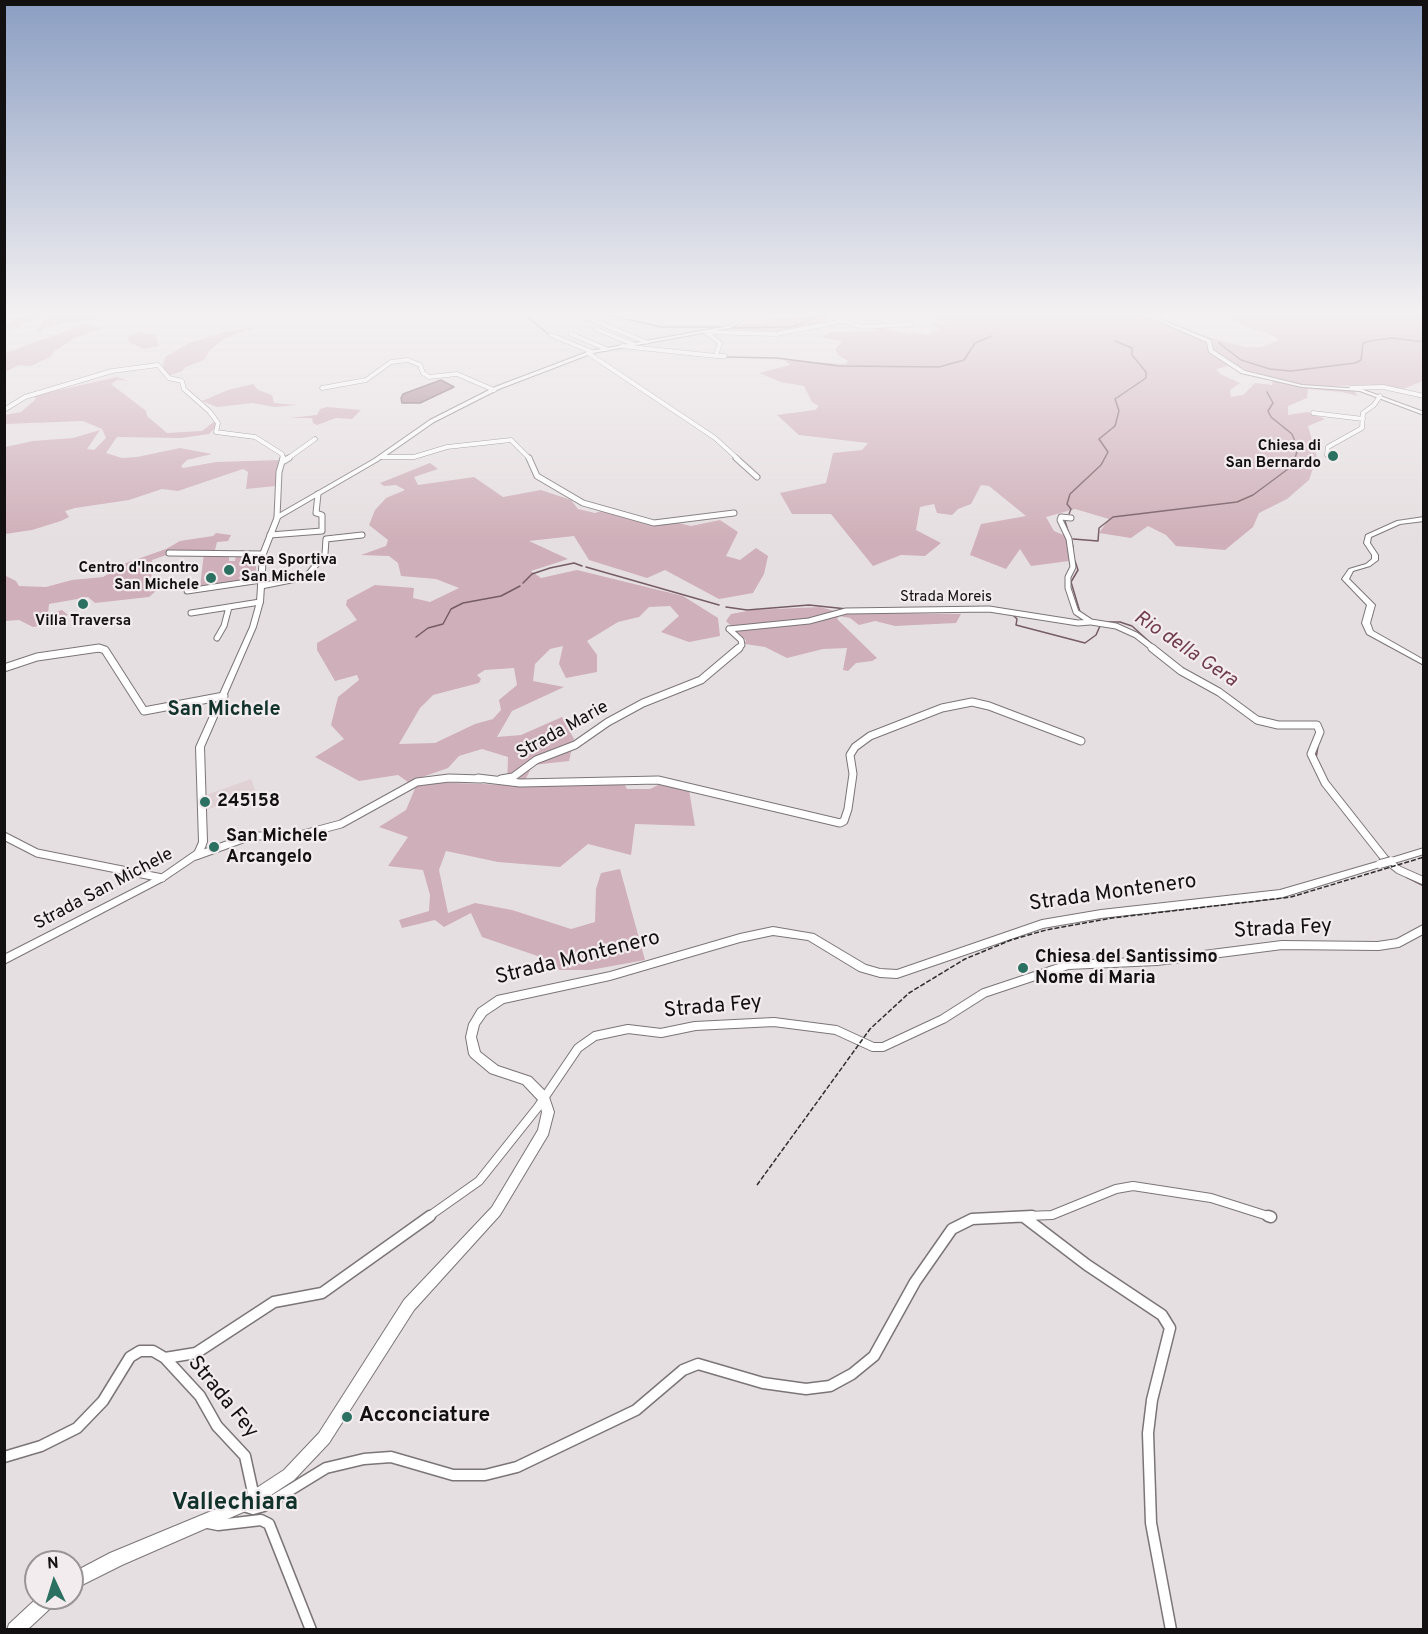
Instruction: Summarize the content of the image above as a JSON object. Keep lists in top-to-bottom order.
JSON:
{
  "streets": {
    "main road": ["Strada Montenero"],
    "street": [
      "Strada Moreis",
      "Strada Marie",
      "Strada San Michele",
      "Strada Fey"
    ]
  },
  "crossings": [
    ["Strada Moreis", "Strada Marie"],
    ["Strada Marie", "Strada San Michele"],
    ["Strada Montenero", "Strada Fey"]
  ],
  "districts": ["San Michele", "Vallechiara"],
  "water": ["Rio della Gera"],
  "places": [
    "Chiesa di San Bernardo",
    "Area Sportiva San Michele",
    "Centro d'Incontro San Michele",
    "Villa Traversa",
    "245158",
    "San Michele Arcangelo",
    "Chiesa del Santissimo Nome di Maria",
    "Acconciature"
  ],
  "north": "top"
}
